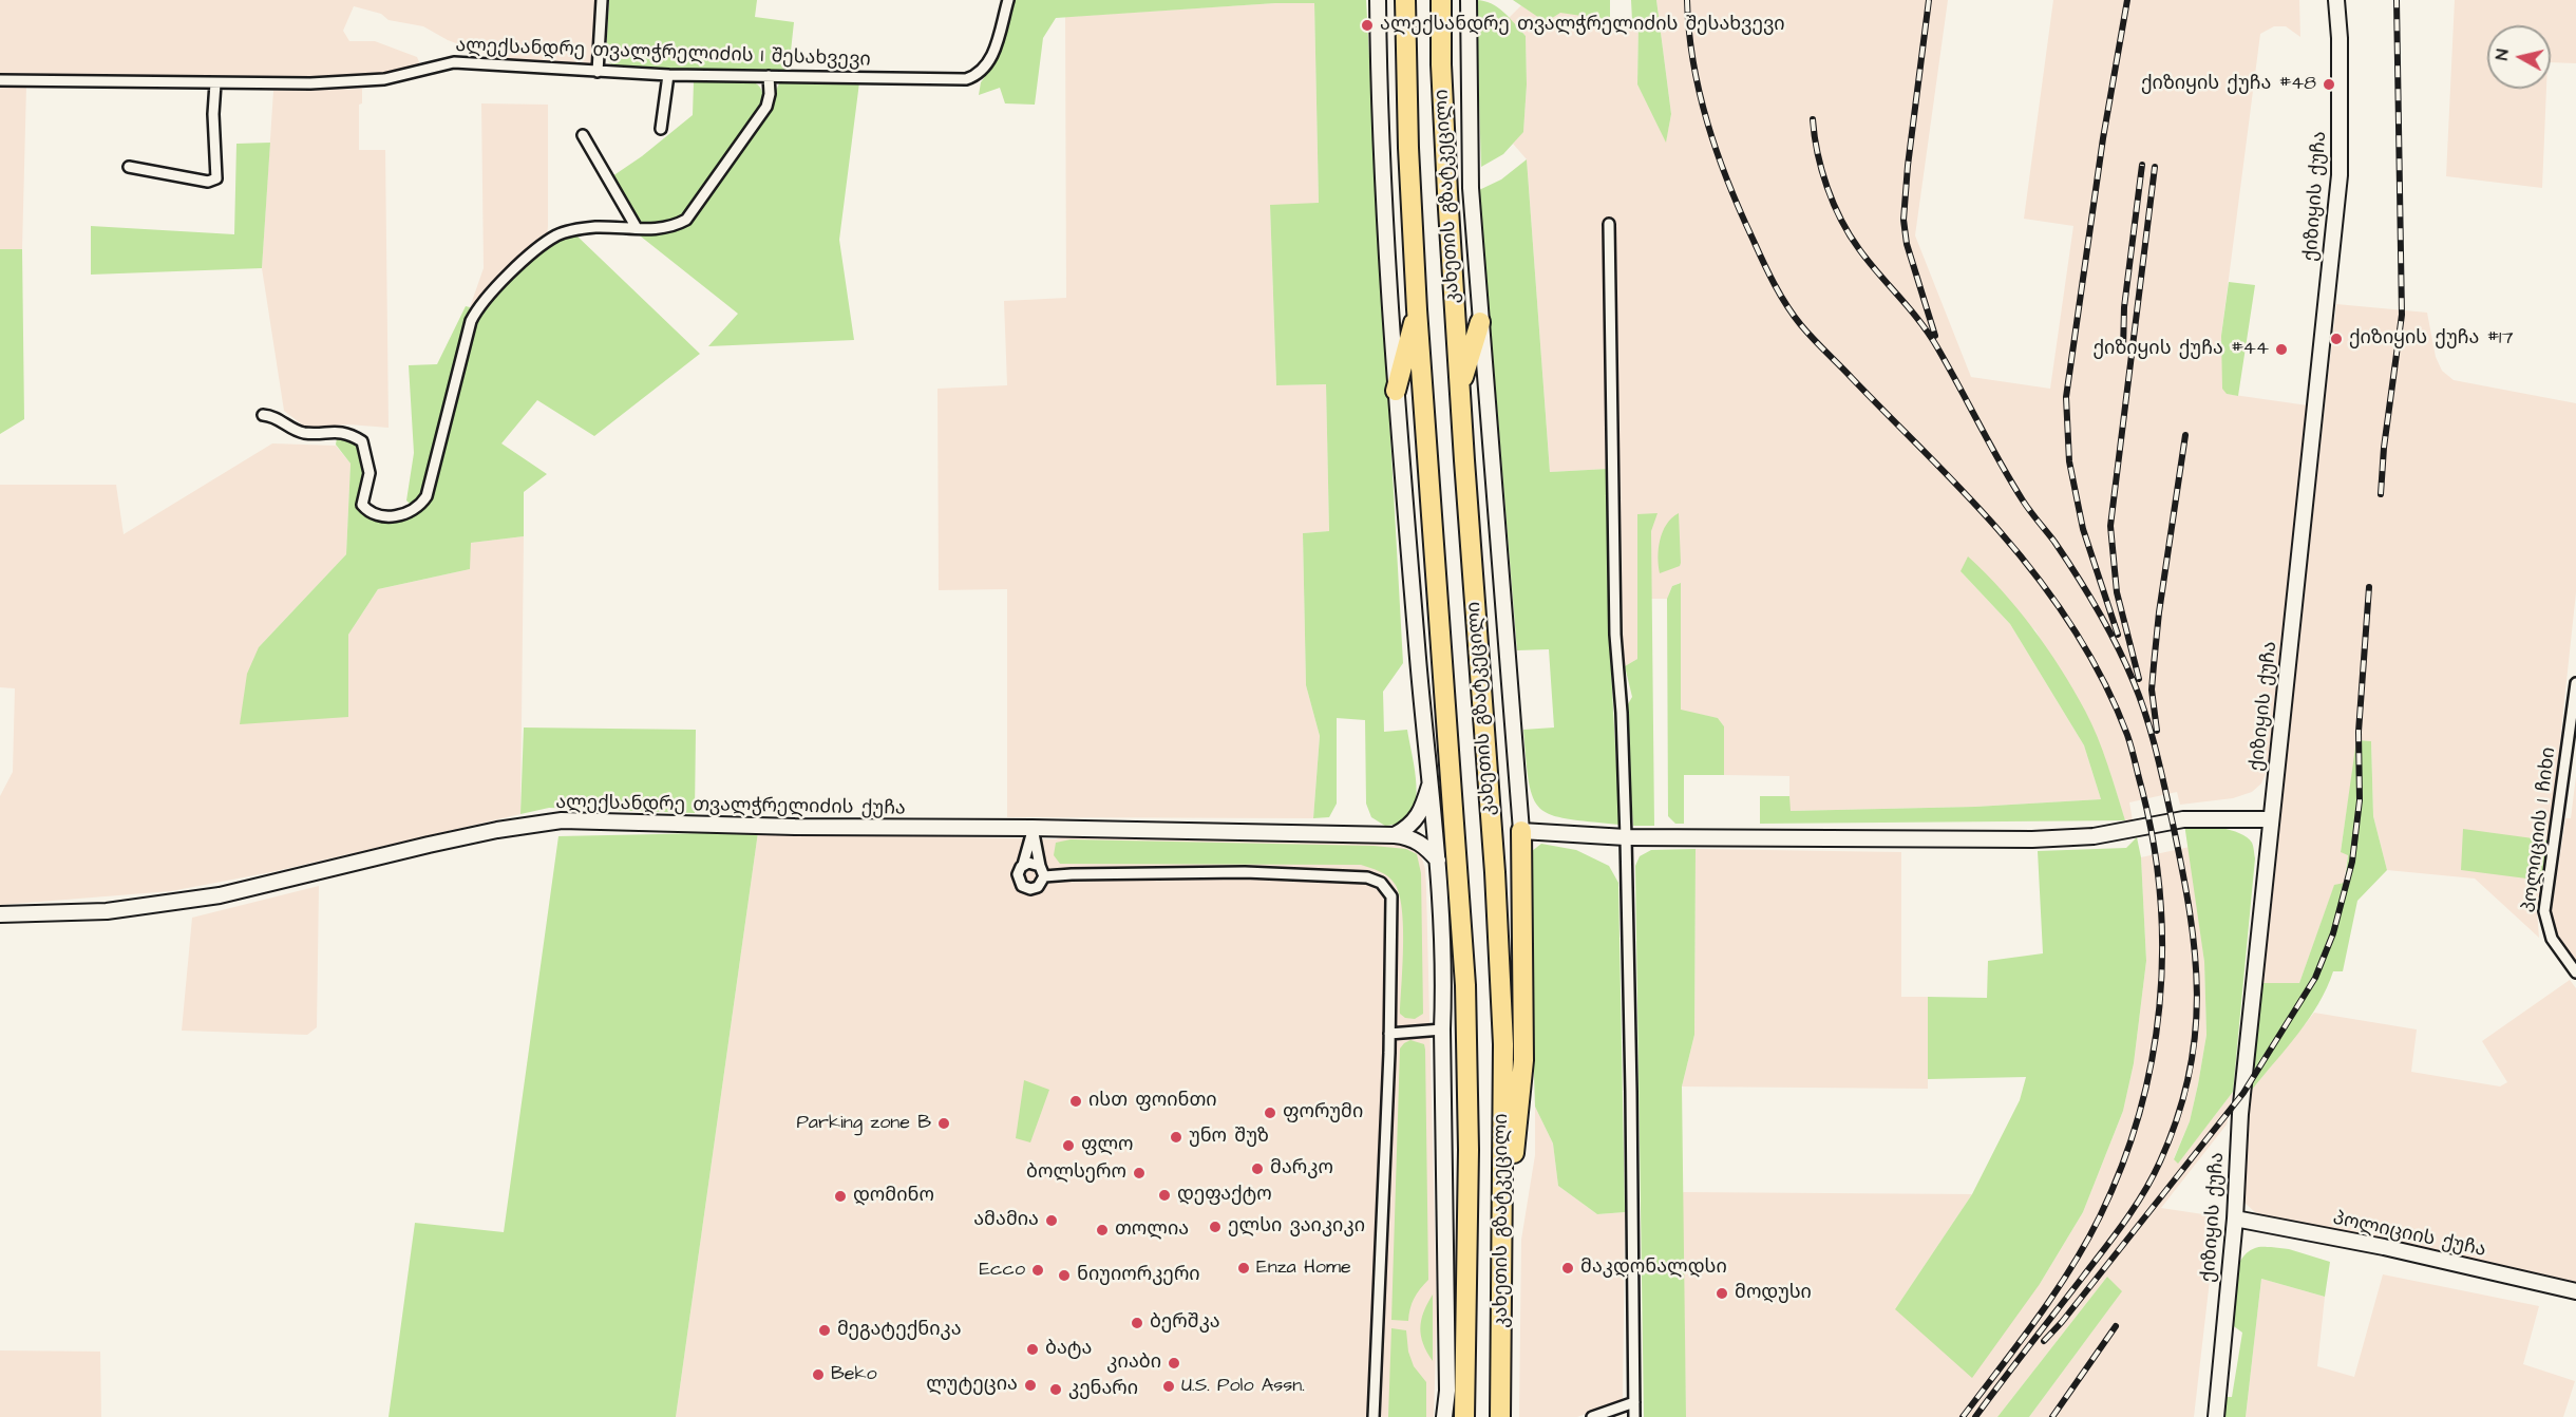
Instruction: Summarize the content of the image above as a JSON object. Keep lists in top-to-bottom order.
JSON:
{
  "streets": {
    "highway": ["კახეთის გზატკეცილი"],
    "street": [
      "ალექსანდრე თვალჭრელიძის I შესახვევი",
      "ქიზიყის ქუჩა",
      "ალექსანდრე თვალჭრელიძის ქუჩა",
      "პოლიციის I ჩიხი",
      "პოლიციის ქუჩა"
    ]
  },
  "crossings": [
    ["ქიზიყის ქუჩა", "პოლიციის ქუჩა"]
  ],
  "places": [
    "ალექსანდრე თვალჭრელიძის შესახვევი",
    "ქიზიყის ქუჩა #48",
    "ქიზიყის ქუჩა #17",
    "ქიზიყის ქუჩა #44",
    "ისთ ფოინთი",
    "ფორუმი",
    "Parking zone B",
    "უნო შუზ",
    "ფლო",
    "მარკო",
    "ბოლსერო",
    "დეფაქტო",
    "დომინო",
    "ამამია",
    "ელსი ვაიკიკი",
    "თოლია",
    "Enza Home",
    "მაკდონალდსი",
    "Ecco",
    "ნიუიორკერი",
    "მოდუსი",
    "ბერშკა",
    "მეგატექნიკა",
    "ბატა",
    "კიაბი",
    "Beko",
    "ლუტეცია",
    "U.S. Polo Assn.",
    "კენარი"
  ],
  "north": "left"
}
